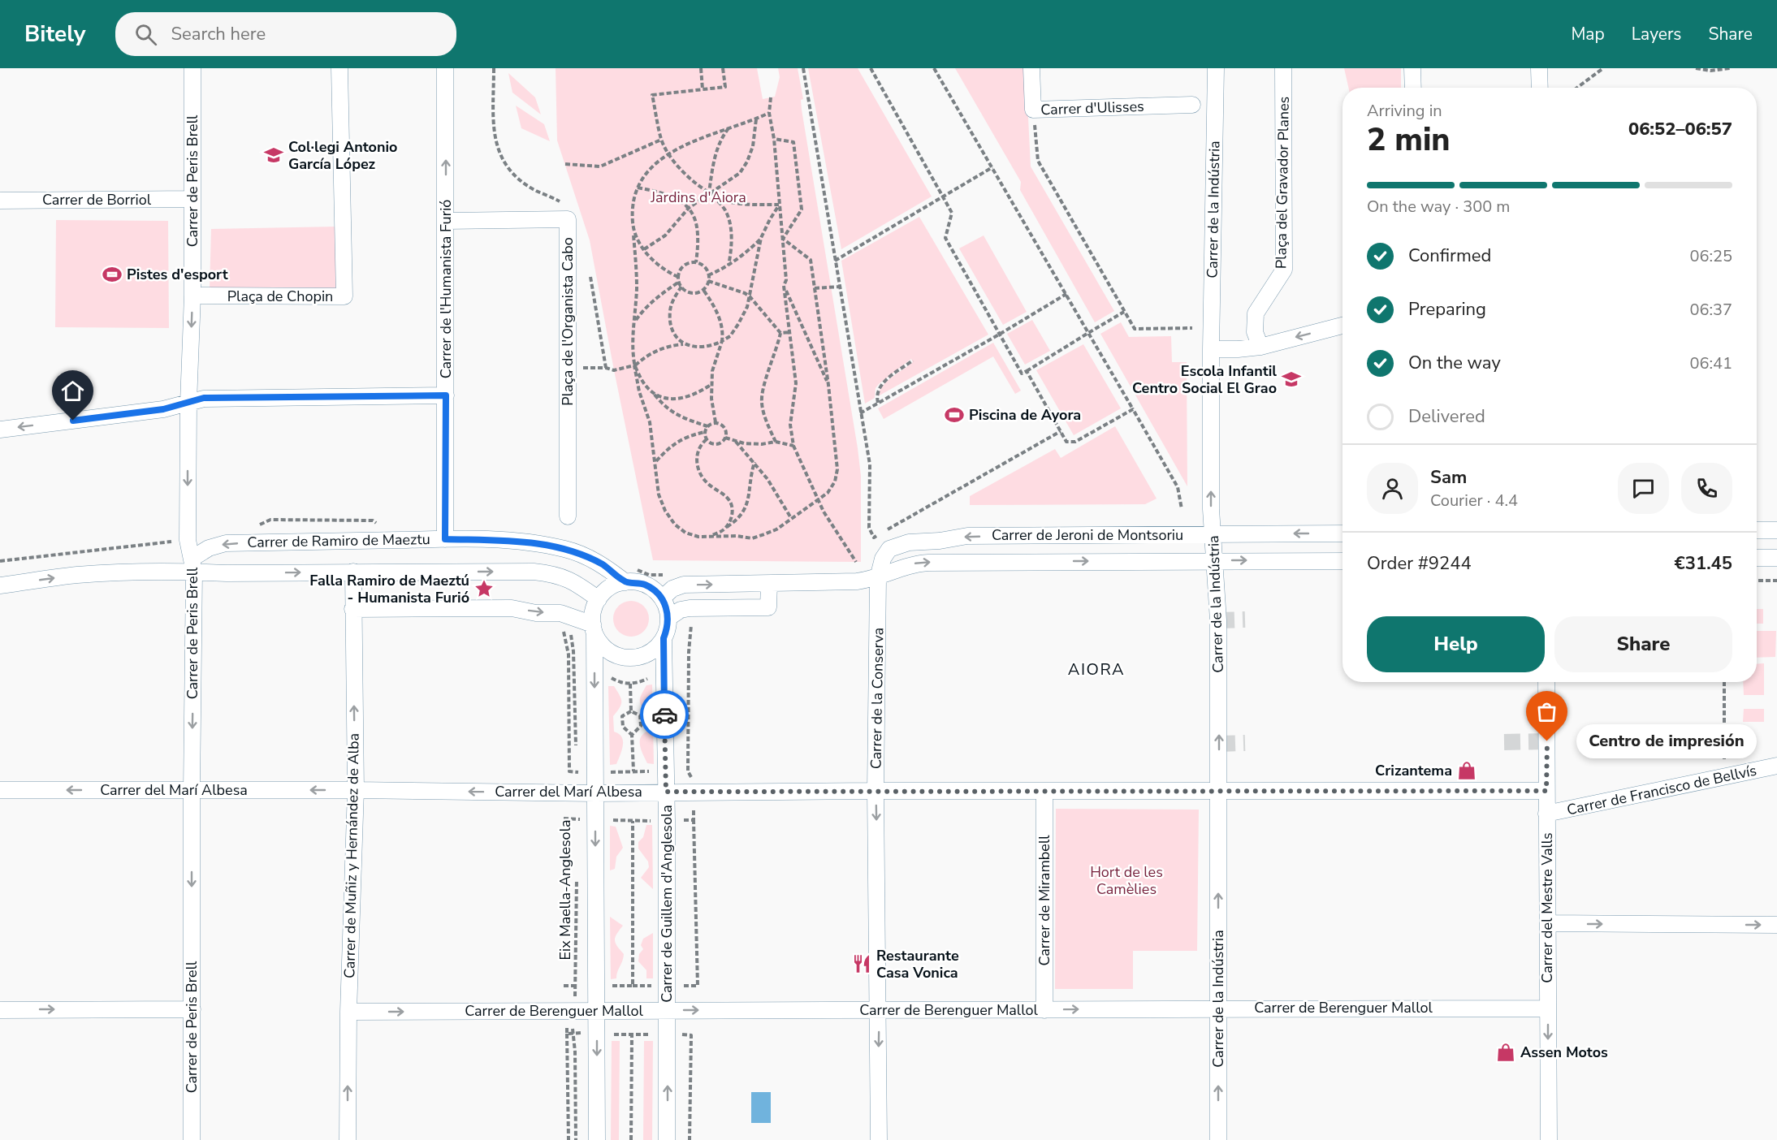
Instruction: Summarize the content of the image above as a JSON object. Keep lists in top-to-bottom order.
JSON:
{
  "streets": {
    "street": [
      "Carrer d'Ulisses",
      "Carrer de Peris Brell",
      "Plaça del Gravador Planes",
      "Carrer de Borriol",
      "Carrer de la Indústria",
      "Carrer de l'Humanista Furió",
      "Plaça de Chopin",
      "Plaça de l'Organista Cabo",
      "Carrer de Jeroni de Montsoriu",
      "Carrer de Ramiro de Maeztu",
      "Carrer de la Conserva",
      "Carrer del Marí Albesa",
      "Carrer de Francisco de Bellvís",
      "Carrer de Muñiz y Hernández de Alba",
      "Carrer de Mirambell",
      "Carrer de Guillem d'Anglesola",
      "Carrer del Mestre Valls",
      "Carrer de Berenguer Mallol"
    ],
    "path": ["Eix Maella-Anglesola"]
  },
  "crossings": [
    ["Carrer de Peris Brell", "Carrer de Borriol"],
    ["Carrer de Peris Brell", "Plaça de Chopin"],
    ["Carrer de Peris Brell", "Carrer de Ramiro de Maeztu"],
    ["Carrer de Peris Brell", "Carrer del Marí Albesa"],
    ["Carrer de la Indústria", "Carrer de Jeroni de Montsoriu"],
    ["Carrer de la Indústria", "Carrer del Marí Albesa"],
    ["Carrer de la Indústria", "Carrer de Berenguer Mallol"],
    ["Carrer de l'Humanista Furió", "Plaça de l'Organista Cabo"],
    ["Carrer de l'Humanista Furió", "Carrer de Ramiro de Maeztu"],
    ["Carrer de Jeroni de Montsoriu", "Carrer de Ramiro de Maeztu"],
    ["Carrer de Jeroni de Montsoriu", "Carrer de la Conserva"],
    ["Carrer de Jeroni de Montsoriu", "Carrer de Guillem d'Anglesola"],
    ["Carrer de Ramiro de Maeztu", "Carrer de Muñiz y Hernández de Alba"],
    ["Carrer de Ramiro de Maeztu", "Carrer de Guillem d'Anglesola"],
    ["Carrer de la Conserva", "Carrer del Marí Albesa"],
    ["Carrer de la Conserva", "Carrer de Berenguer Mallol"],
    ["Carrer del Marí Albesa", "Carrer de Muñiz y Hernández de Alba"],
    ["Carrer del Marí Albesa", "Eix Maella-Anglesola"],
    ["Carrer del Marí Albesa", "Carrer de Mirambell"],
    ["Carrer del Marí Albesa", "Carrer de Guillem d'Anglesola"],
    ["Carrer del Marí Albesa", "Carrer del Mestre Valls"],
    ["Carrer de Francisco de Bellvís", "Carrer del Mestre Valls"],
    ["Carrer de Muñiz y Hernández de Alba", "Carrer de Berenguer Mallol"],
    ["Eix Maella-Anglesola", "Carrer de Berenguer Mallol"],
    ["Carrer de Mirambell", "Carrer de Berenguer Mallol"],
    ["Carrer de Guillem d'Anglesola", "Carrer de Berenguer Mallol"],
    ["Carrer del Mestre Valls", "Carrer de Berenguer Mallol"]
  ],
  "one_way": [
    "Carrer de Peris Brell",
    "Carrer de la Indústria",
    "Carrer de la Conserva",
    "Carrer del Marí Albesa",
    "Carrer de Muñiz y Hernández de Alba",
    "Carrer de Berenguer Mallol"
  ],
  "districts": ["AIORA"],
  "parks": ["Jardins d'Aiora", "Hort de les Camèlies"],
  "places": {
    "school or university": ["Col·legi Antonio García López", "Escola Infantil Centro Social El Grao"],
    "sports": ["Pistes d'esport", "Piscina de Ayora"],
    "place": ["Falla Ramiro de Maeztú - Humanista Furió"],
    "other": ["Centro de impresión"],
    "shop": ["Crizantema", "Assen Motos"],
    "restaurant": ["Restaurante Casa Vonica"]
  },
  "page": {
    "header": "Bitely",
    "search": "Search here",
    "nav": ["Map", "Layers", "Share"],
    "heading": ["2 min", "Arriving in", "06:52–06:57"],
    "panel": [
      "Sam",
      "Courier · 4.4",
      "Order #9244",
      "€31.45"
    ],
    "bar": "On the way · 300 m",
    "list": [
      ["Confirmed", "06:25"],
      ["Preparing", "06:37"],
      ["On the way", "06:41"],
      "Delivered"
    ],
    "buttons": ["Help", "Share"],
    "bubble": "Centro de impresión"
  }
}
